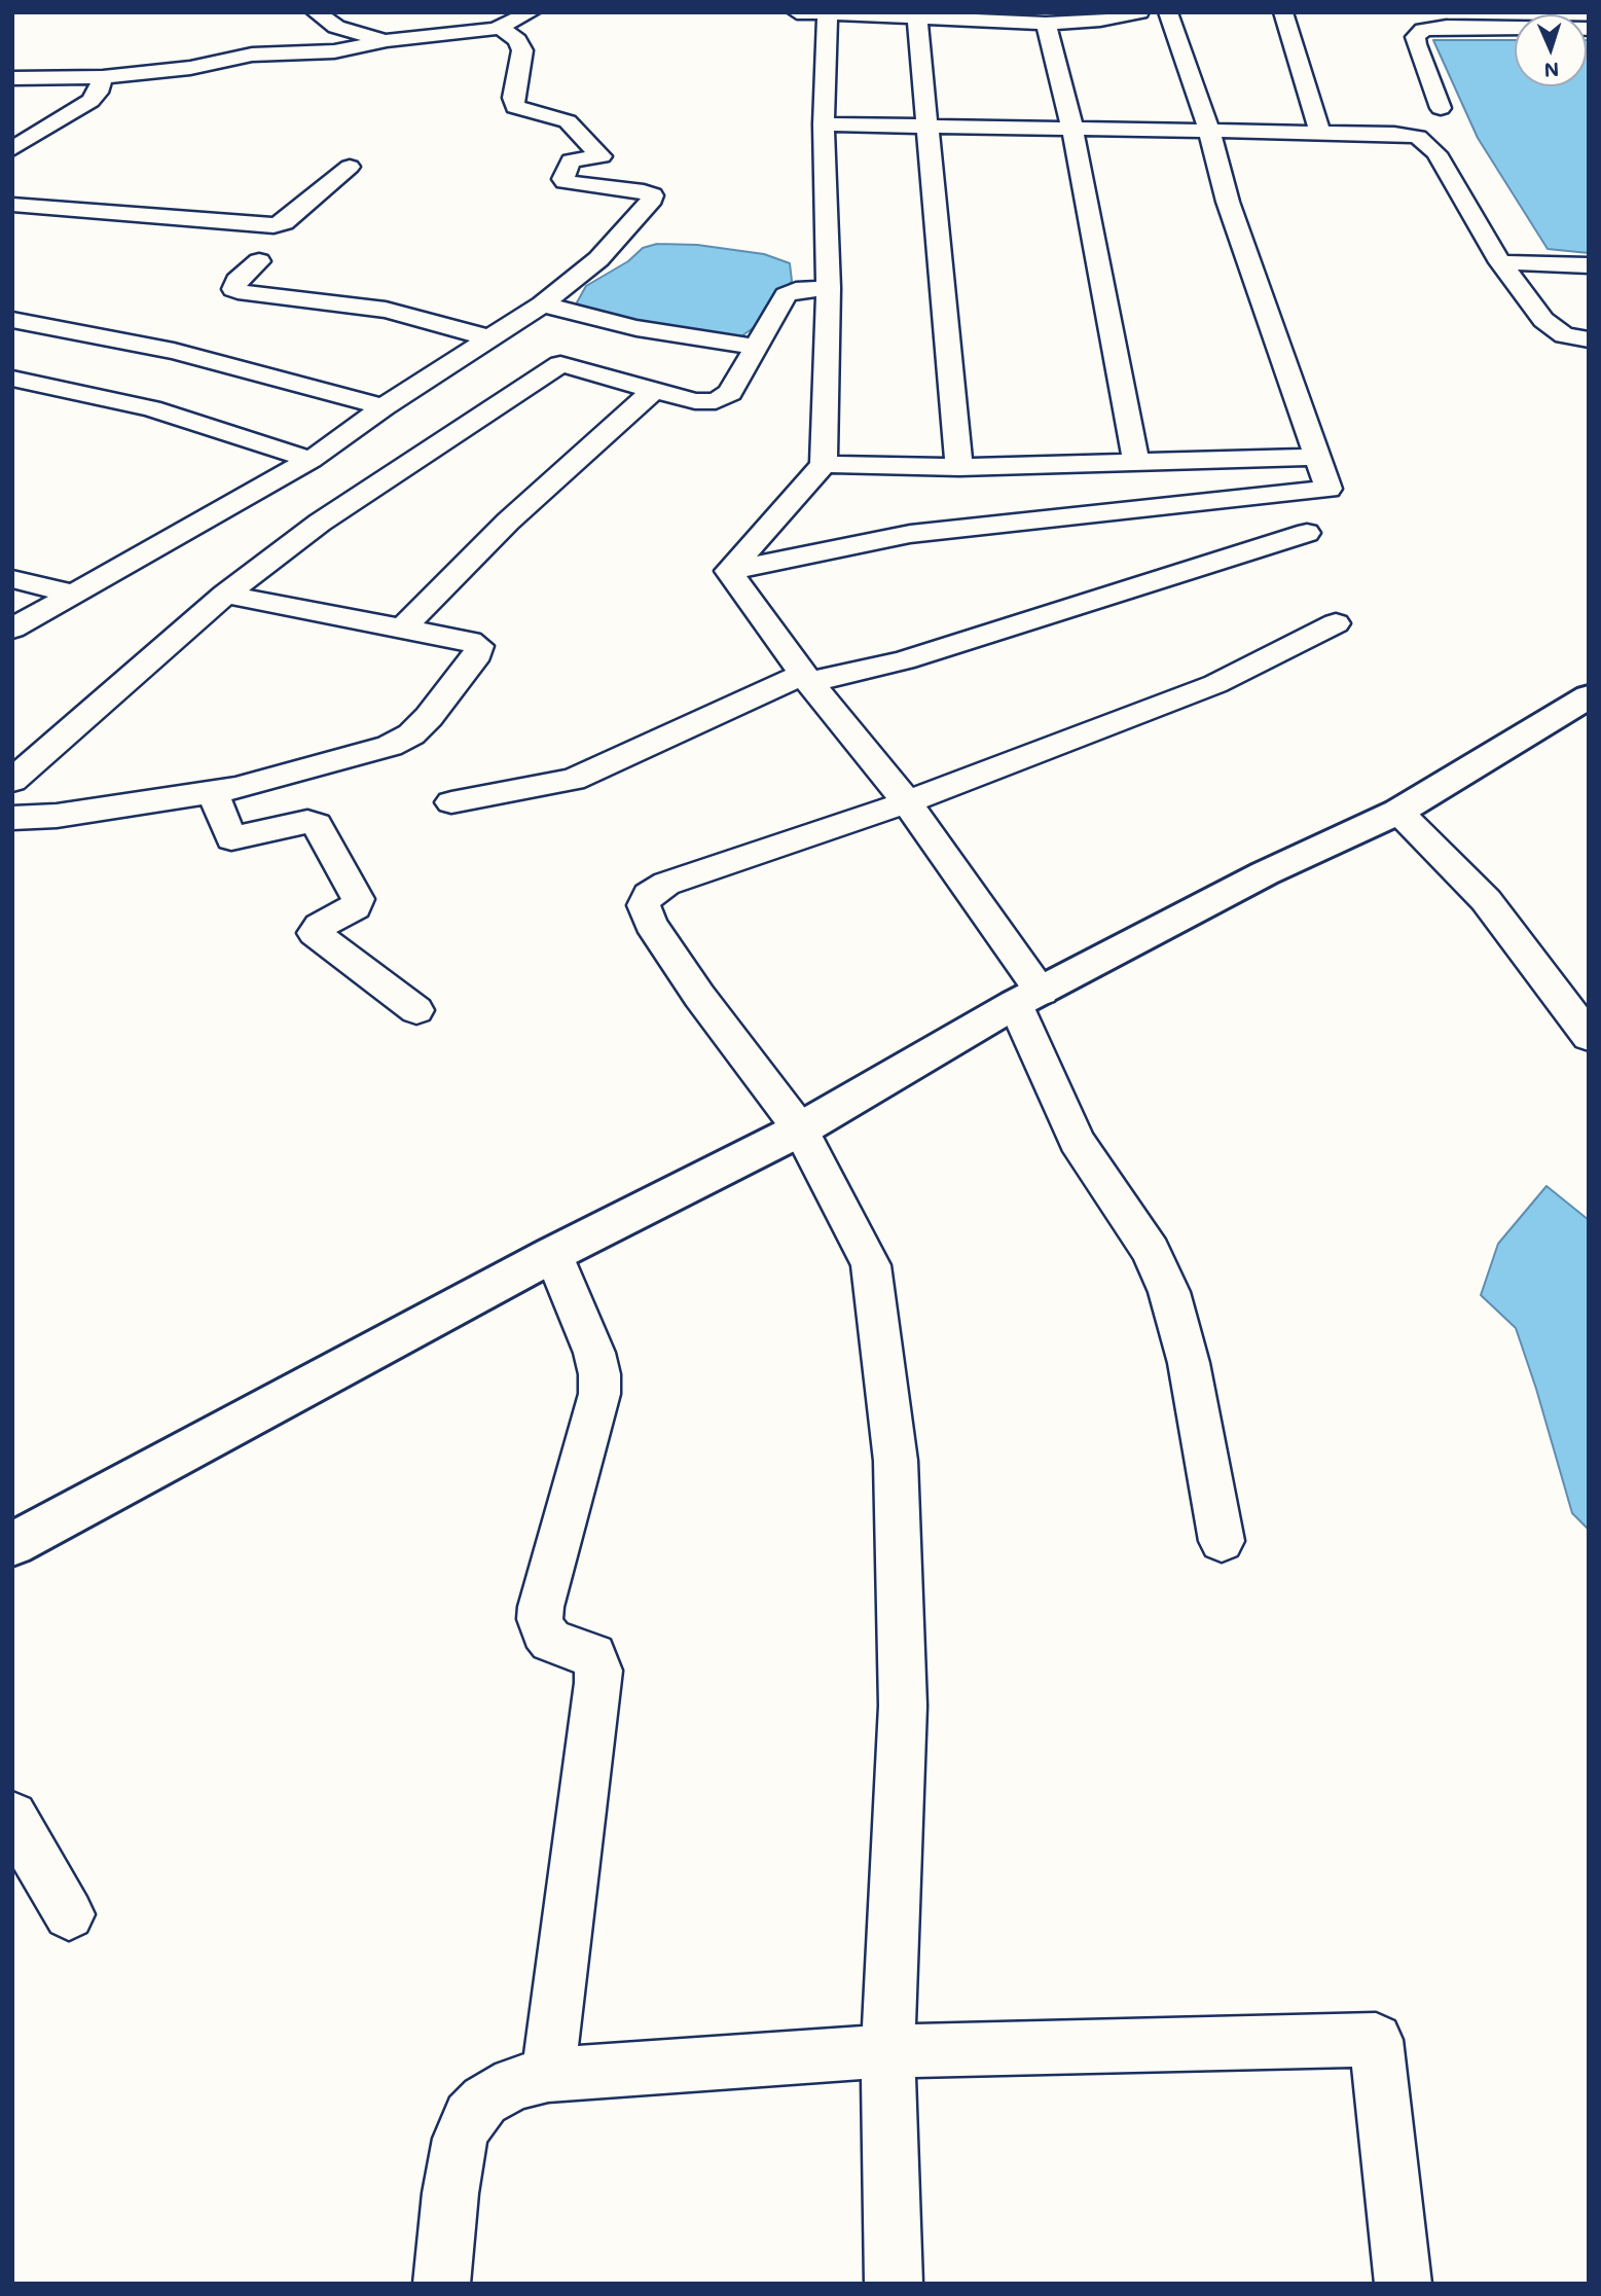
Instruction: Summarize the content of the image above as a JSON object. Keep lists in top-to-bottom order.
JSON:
{
  "north": "bottom"
}
